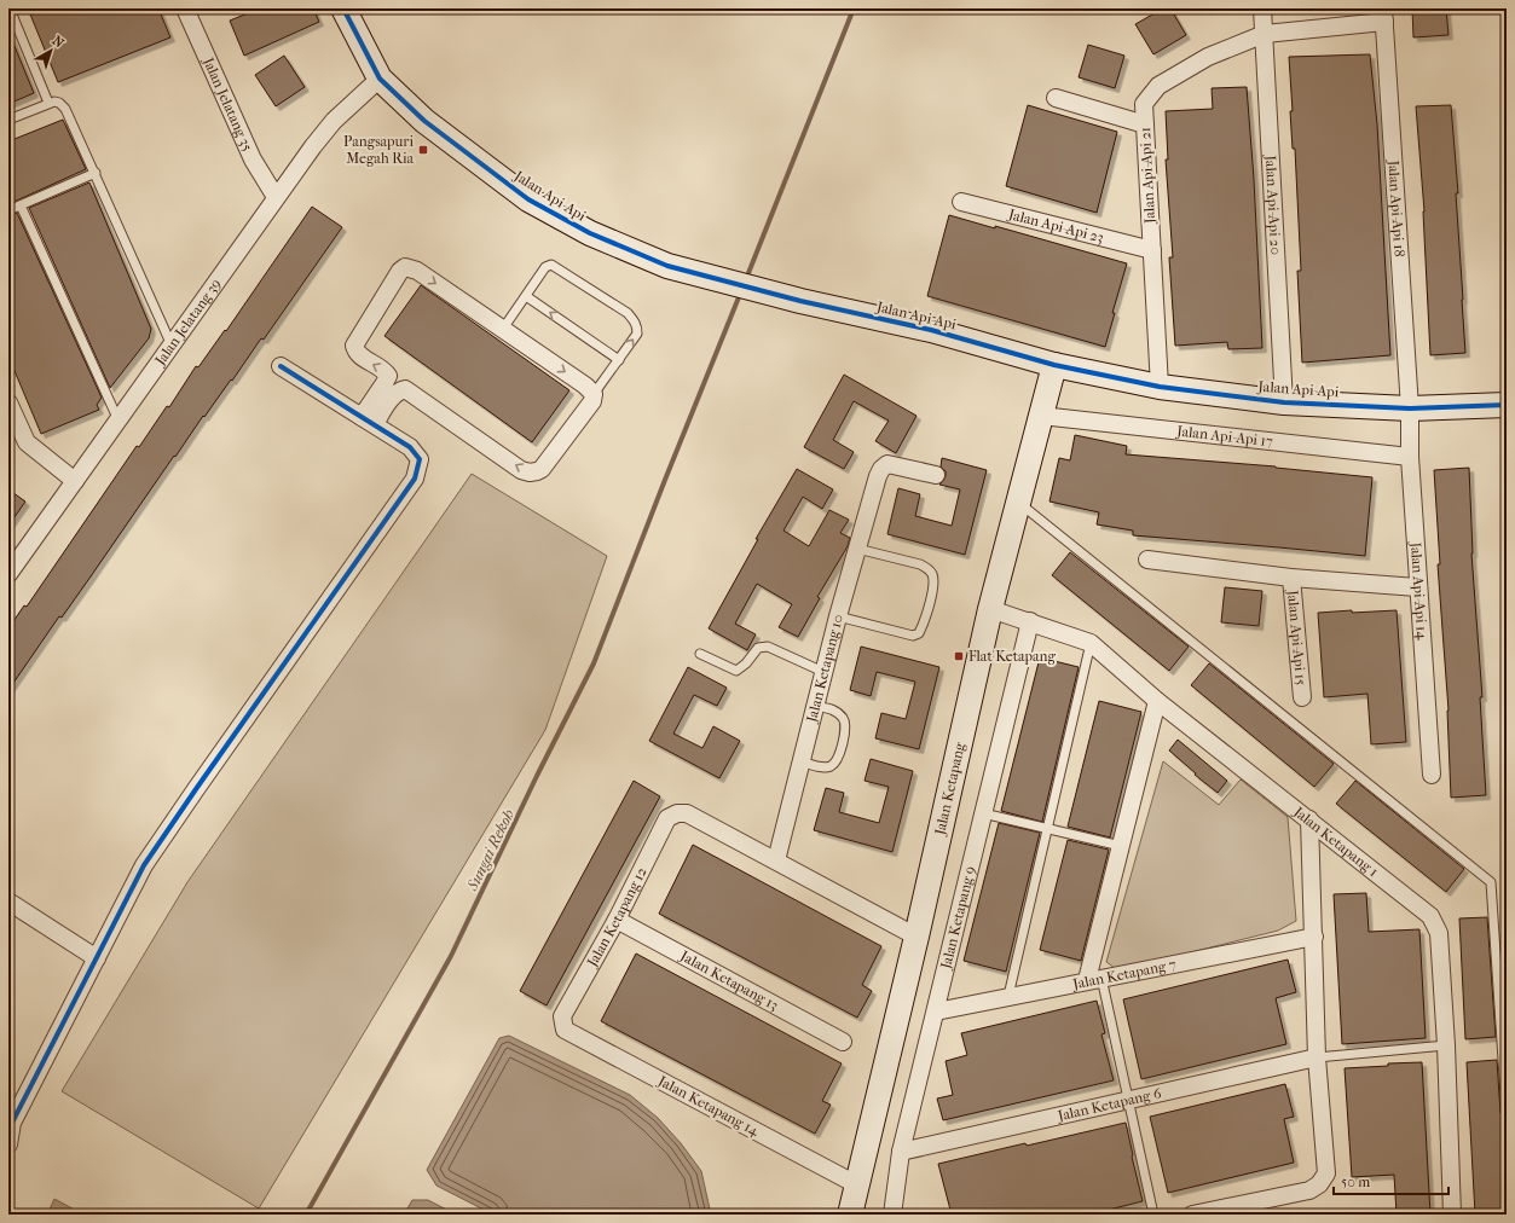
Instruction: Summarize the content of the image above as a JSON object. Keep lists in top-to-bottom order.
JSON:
{
  "streets": {
    "street": [
      "Jalan Jelatang 35",
      "Jalan Api-Api 21",
      "Jalan Api-Api",
      "Jalan Api-Api 20",
      "Jalan Api-Api 18",
      "Jalan Api-Api 23",
      "Jalan Jelatang 39",
      "Jalan Api-Api 17",
      "Jalan Api-Api 14",
      "Jalan Api-Api 15",
      "Jalan Ketapang 10",
      "Jalan Ketapang",
      "Jalan Ketapang 1",
      "Jalan Ketapang 12",
      "Jalan Ketapang 9",
      "Jalan Ketapang 7",
      "Jalan Ketapang 13",
      "Jalan Ketapang 6",
      "Jalan Ketapang 14"
    ]
  },
  "crossings": [
    ["Jalan Jelatang 35", "Jalan Jelatang 39"],
    ["Jalan Api-Api 21", "Jalan Api-Api"],
    ["Jalan Api-Api 21", "Jalan Api-Api 20"],
    ["Jalan Api-Api 21", "Jalan Api-Api 18"],
    ["Jalan Api-Api 21", "Jalan Api-Api 23"],
    ["Jalan Api-Api", "Jalan Api-Api 20"],
    ["Jalan Api-Api", "Jalan Api-Api 18"],
    ["Jalan Api-Api", "Jalan Jelatang 39"],
    ["Jalan Api-Api", "Jalan Api-Api 14"],
    ["Jalan Api-Api", "Jalan Ketapang"],
    ["Jalan Api-Api 18", "Jalan Api-Api 14"],
    ["Jalan Api-Api 17", "Jalan Api-Api 14"],
    ["Jalan Api-Api 17", "Jalan Ketapang"],
    ["Jalan Ketapang 10", "Jalan Ketapang 12"],
    ["Jalan Ketapang", "Jalan Ketapang 1"],
    ["Jalan Ketapang", "Jalan Ketapang 14"],
    ["Jalan Ketapang 1", "Jalan Ketapang 9"],
    ["Jalan Ketapang 12", "Jalan Ketapang 13"],
    ["Jalan Ketapang 12", "Jalan Ketapang 14"],
    ["Jalan Ketapang 9", "Jalan Ketapang 7"],
    ["Jalan Ketapang 9", "Jalan Ketapang 6"]
  ],
  "water": ["Sungai Rekoh"],
  "places": {
    "transit": ["Pangsapuri Megah Ria", "Flat Ketapang"]
  },
  "scale_bar": "50 m",
  "north": "top right"
}
